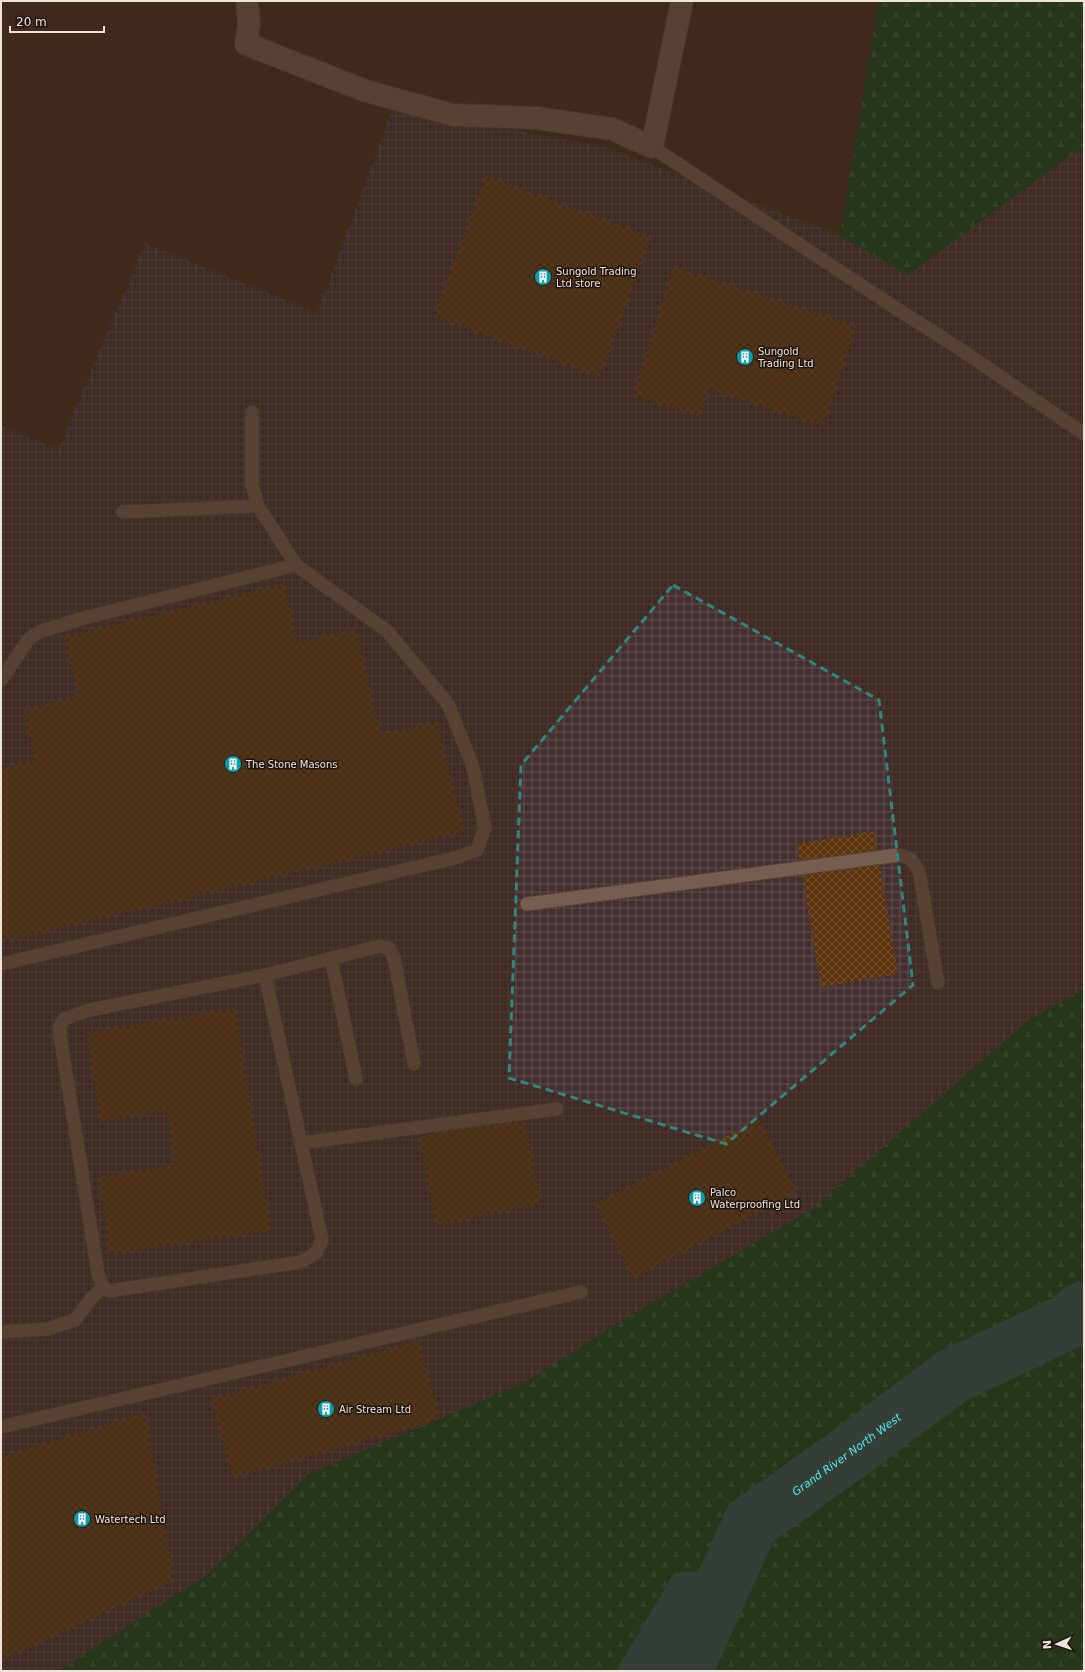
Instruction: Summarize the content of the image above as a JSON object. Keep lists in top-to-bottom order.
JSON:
{
  "water": ["Grand River North West"],
  "places": {
    "building": [
      "Sungold Trading Ltd store",
      "Sungold Trading Ltd",
      "The Stone Masons",
      "Palco Waterproofing Ltd",
      "Air Stream Ltd",
      "Watertech Ltd"
    ]
  },
  "scale_bar": "20 m",
  "north": "left"
}
